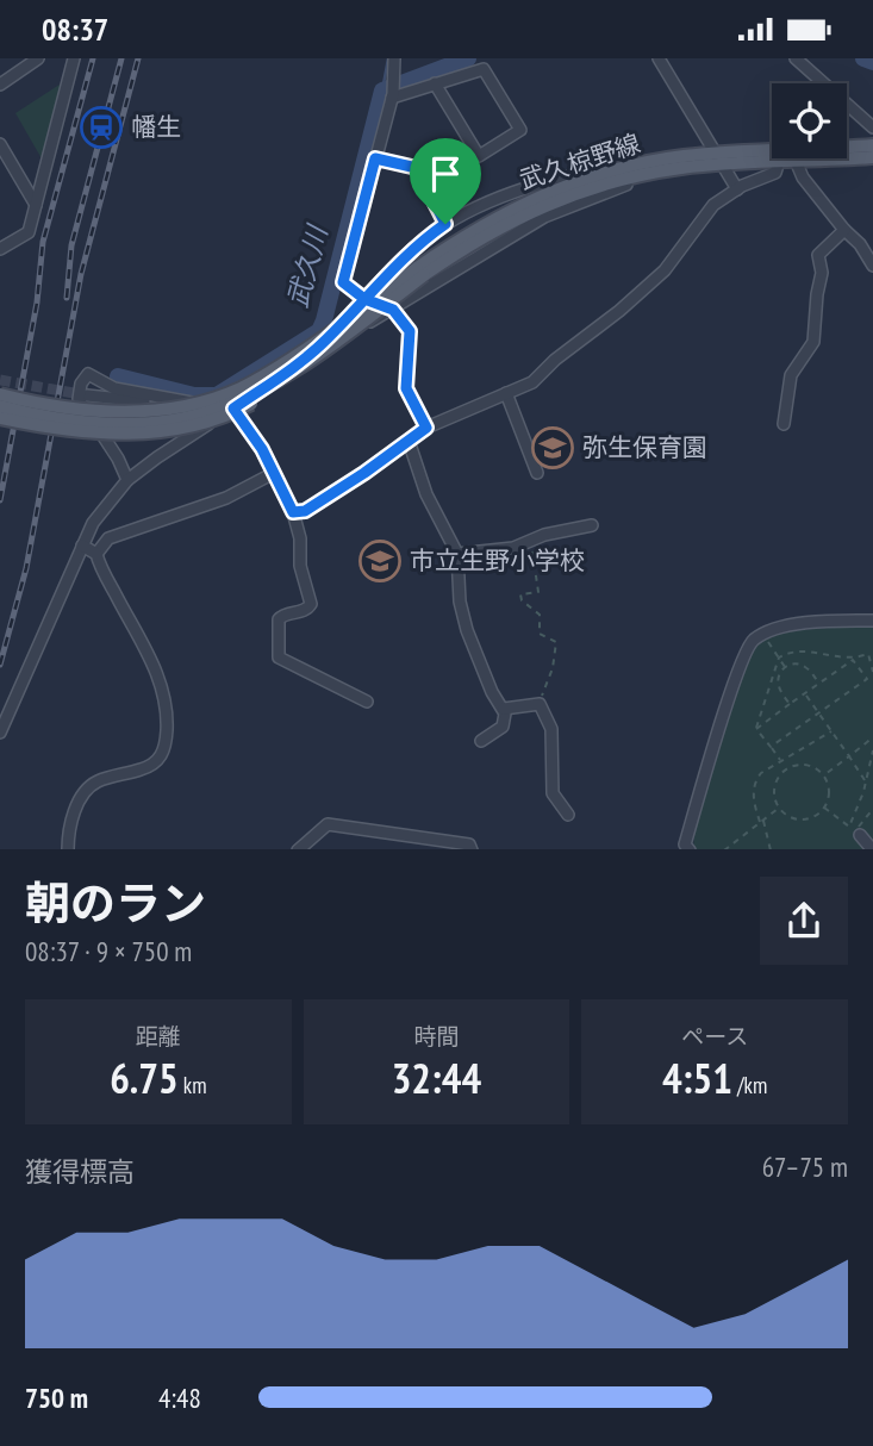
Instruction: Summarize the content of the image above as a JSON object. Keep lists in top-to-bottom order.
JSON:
{
  "streets": {
    "main road": ["武久椋野線"]
  },
  "water": ["武久川"],
  "places": {
    "station": ["幡生"],
    "school or university": ["弥生保育園", "市立生野小学校"]
  },
  "page": {
    "status": "08:37",
    "heading": ["朝のラン", "08:37 · 9 × 750 m"],
    "stats": [
      ["距離", "6.75 km"],
      ["時間", "32:44"],
      ["ペース", "4:51 /km"]
    ],
    "chart": ["獲得標高", "67–75 m"],
    "list": [
      {
        "name": "750 m",
        "note": "4:48"
      }
    ]
  }
}
